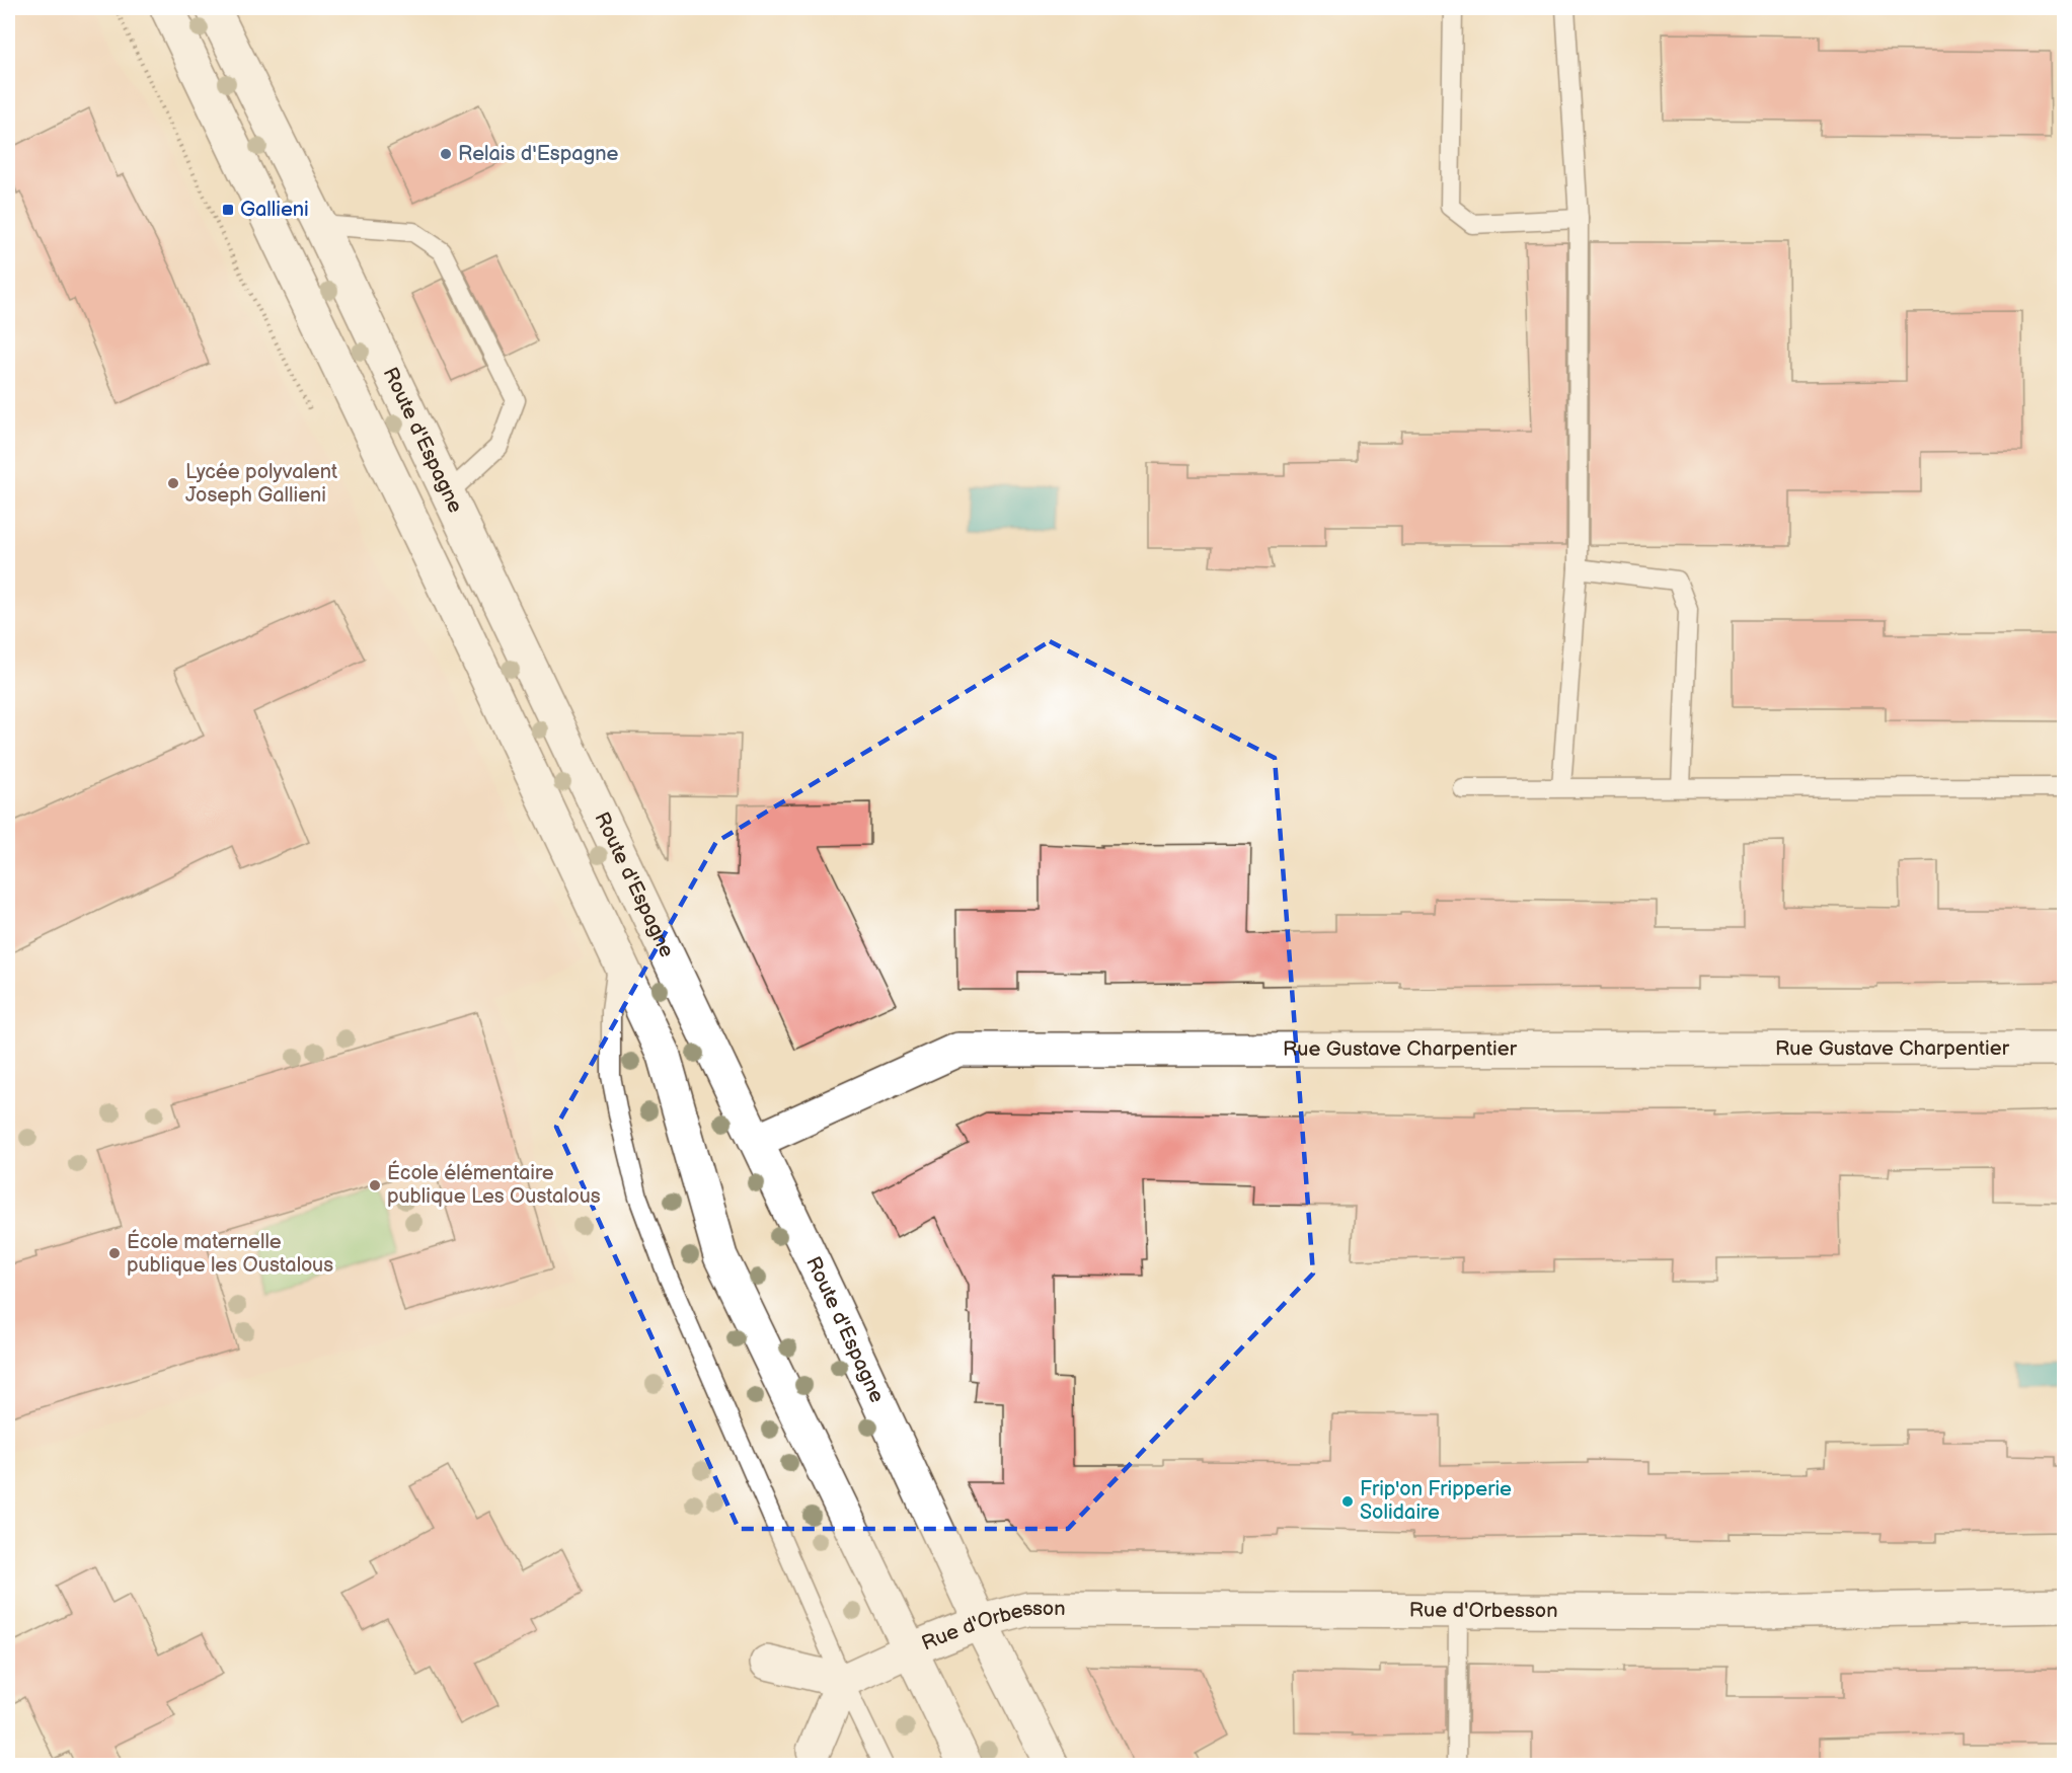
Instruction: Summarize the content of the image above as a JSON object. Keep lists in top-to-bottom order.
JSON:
{
  "streets": {
    "main road": ["Route d'Espagne", "Rue Gustave Charpentier", "Rue d'Orbesson"]
  },
  "crossings": [
    ["Route d'Espagne", "Rue Gustave Charpentier"],
    ["Route d'Espagne", "Rue d'Orbesson"]
  ],
  "places": {
    "other": [
      "Relais d'Espagne",
      "Lycée polyvalent Joseph Gallieni",
      "École élémentaire publique Les Oustalous",
      "École maternelle publique les Oustalous",
      "Frip'on Fripperie Solidaire"
    ],
    "transit": ["Gallieni"]
  }
}
